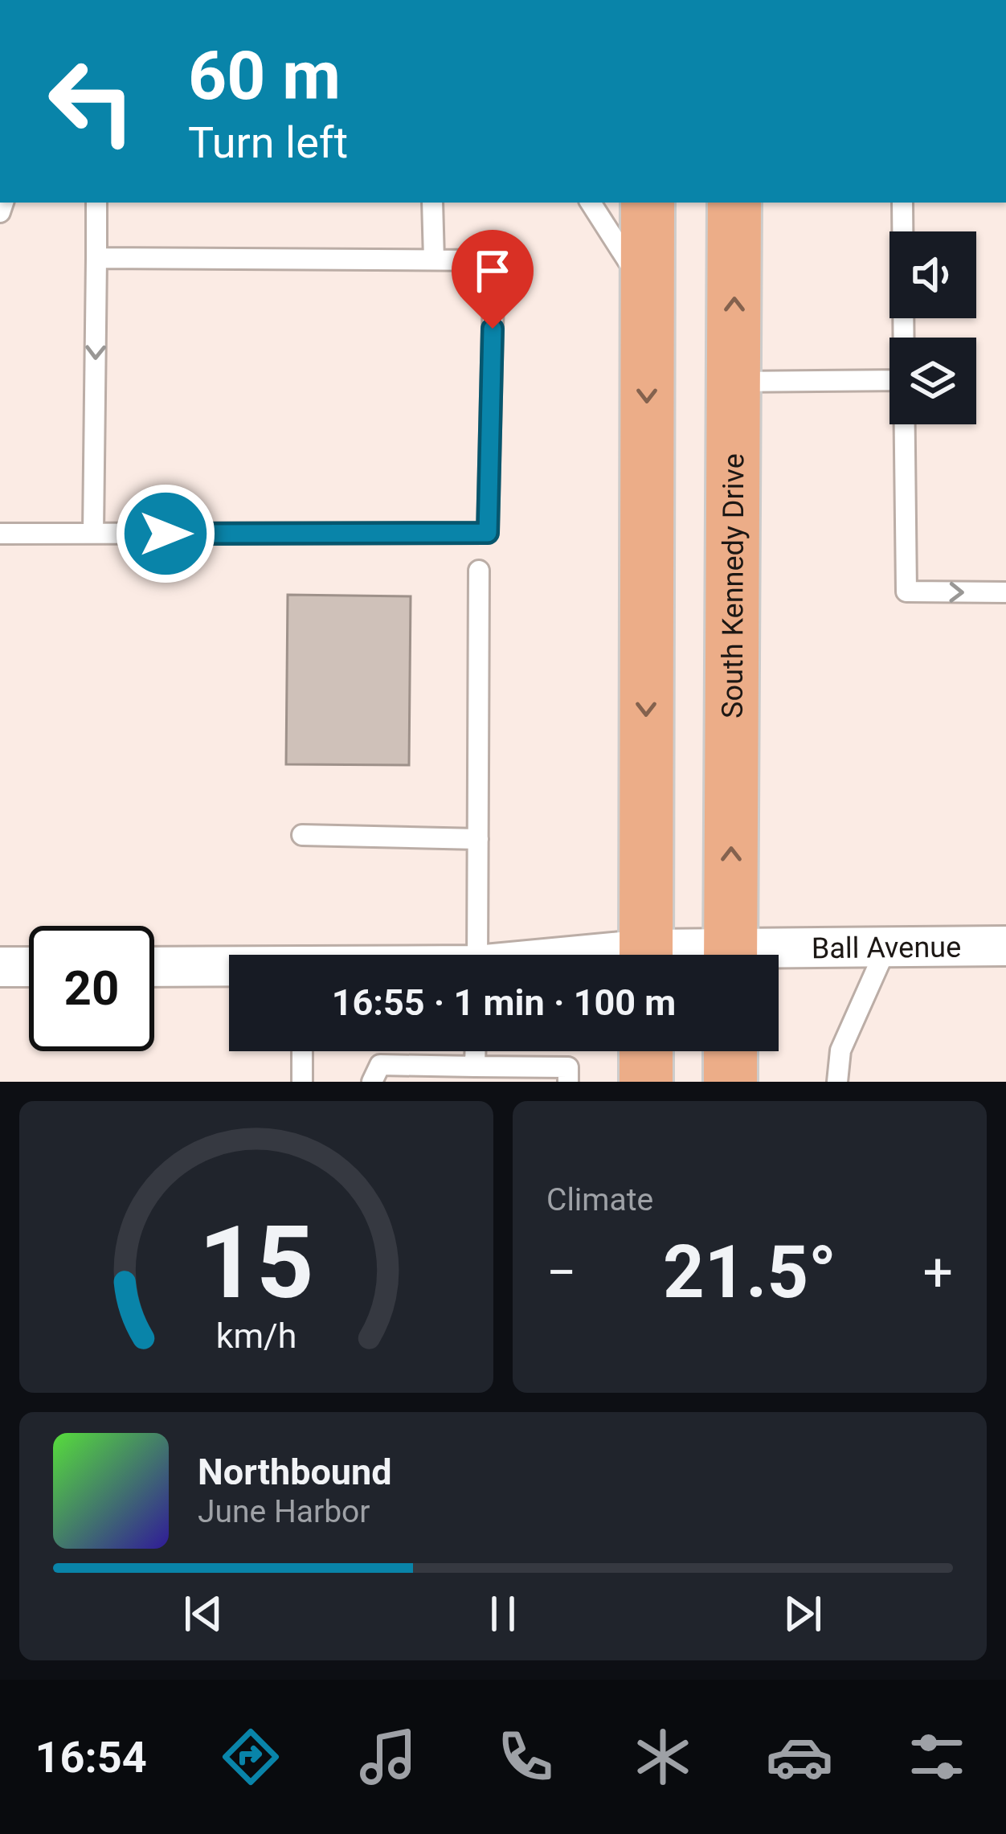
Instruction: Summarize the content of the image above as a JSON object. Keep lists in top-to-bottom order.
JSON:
{
  "streets": {
    "main road": ["South Kennedy Drive"],
    "street": ["Ball Avenue"]
  },
  "page": {
    "turn": ["60 m", "Turn left"],
    "limit": "20",
    "trip": "16:55 · 1 min · 100 m",
    "tile": "Climate",
    "heat": ["−", "21.5°", "+"],
    "song": ["Northbound", "June Harbor"],
    "tabs": "16:54",
    "gauge": ["15", "km/h"]
  }
}
